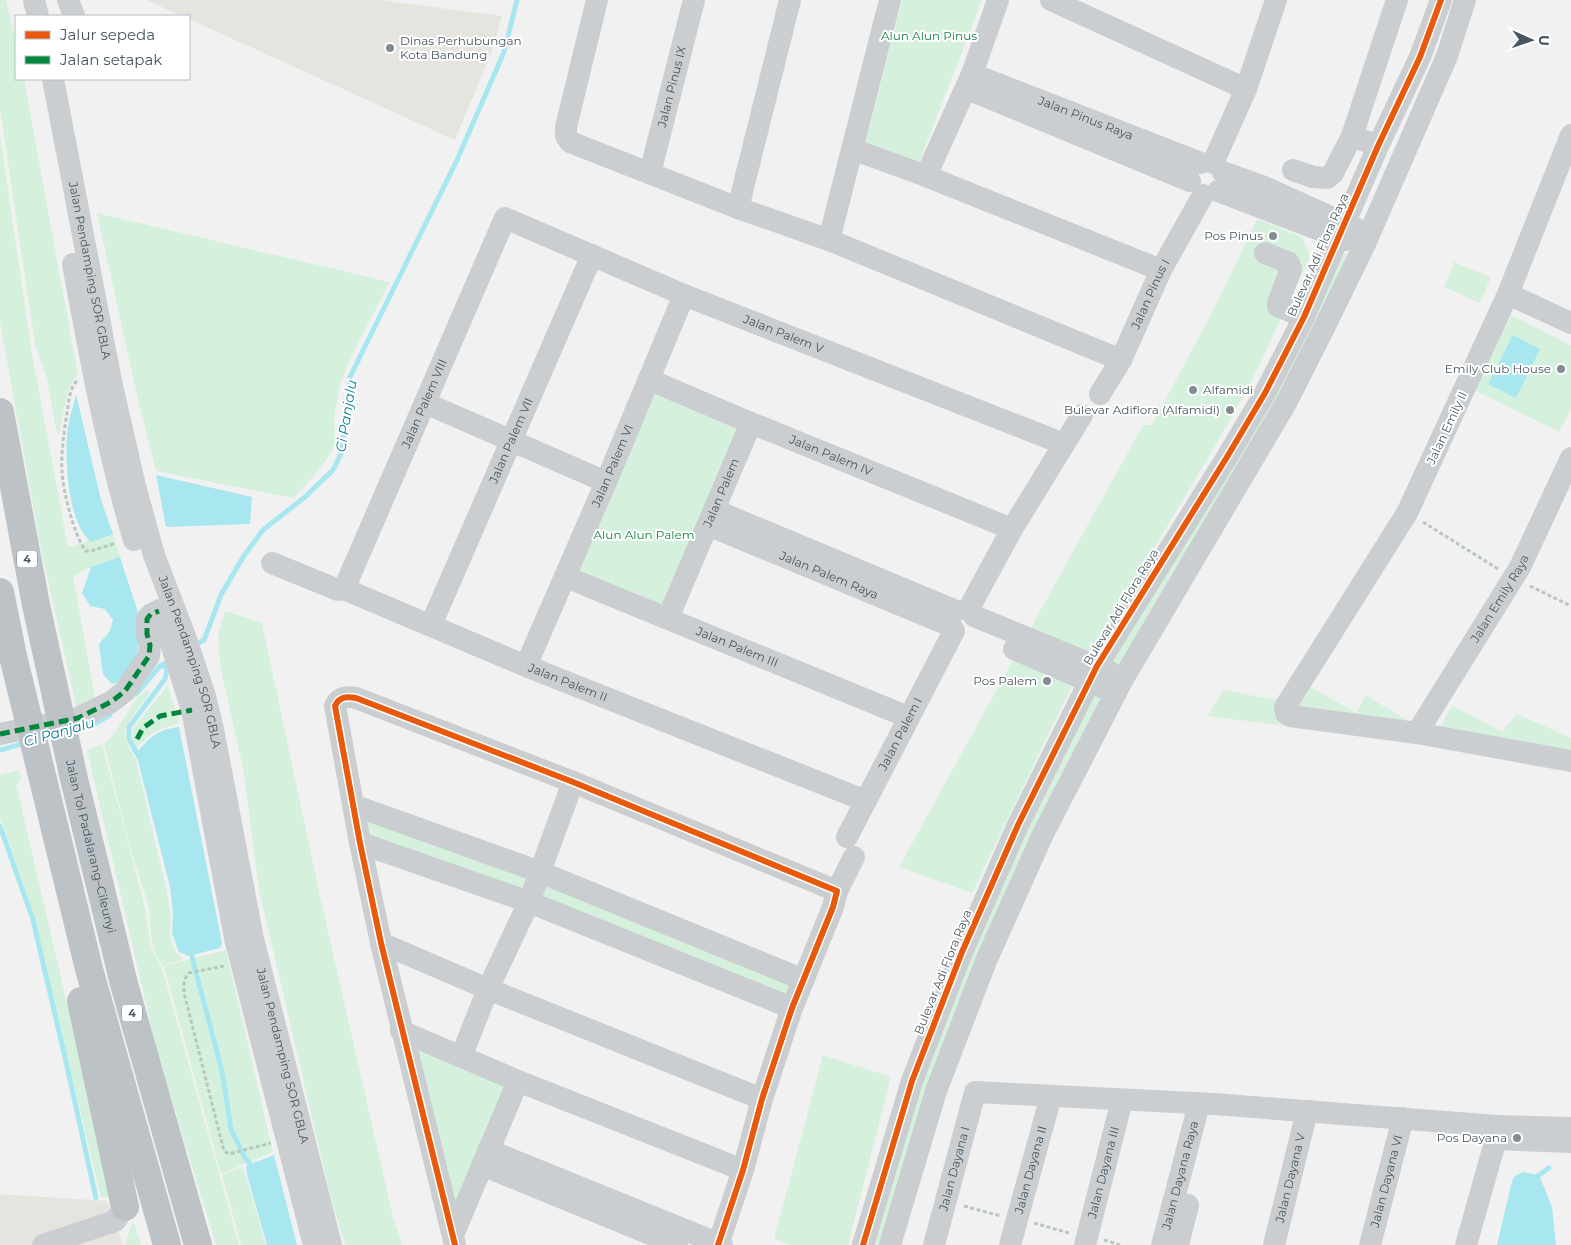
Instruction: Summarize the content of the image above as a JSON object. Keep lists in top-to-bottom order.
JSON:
{
  "streets": {
    "highway": ["4", "Jalan Tol Padalarang–Cileunyi"],
    "street": [
      "Jalan Pinus IX",
      "Jalan Pinus Raya",
      "Bulevar Adi Flora Raya",
      "Jalan Pendamping SOR GBLA",
      "Jalan Pinus I",
      "Jalan Palem V",
      "Jalan Palem VIII",
      "Jalan Emily II",
      "Jalan Palem VII",
      "Jalan Palem IV",
      "Jalan Palem VI",
      "Jalan Palem",
      "Jalan Palem Raya",
      "Jalan Emily Raya",
      "Jalan Palem III",
      "Jalan Palem II",
      "Jalan Palem I",
      "Jalan Dayana I",
      "Jalan Dayana II",
      "Jalan Dayana III",
      "Jalan Dayana Raya",
      "Jalan Dayana V",
      "Jalan Dayana VI"
    ]
  },
  "crossings": [
    ["Jalan Pinus Raya", "Bulevar Adi Flora Raya"],
    ["Jalan Pinus Raya", "Jalan Pinus I"],
    ["Bulevar Adi Flora Raya", "Jalan Palem Raya"],
    ["Jalan Palem V", "Jalan Palem VIII"],
    ["Jalan Palem V", "Jalan Palem VII"],
    ["Jalan Palem V", "Jalan Palem VI"],
    ["Jalan Palem V", "Jalan Palem I"],
    ["Jalan Palem VIII", "Jalan Palem II"],
    ["Jalan Emily II", "Jalan Emily Raya"],
    ["Jalan Palem VII", "Jalan Palem II"],
    ["Jalan Palem IV", "Jalan Palem VI"],
    ["Jalan Palem IV", "Jalan Palem"],
    ["Jalan Palem IV", "Jalan Palem I"],
    ["Jalan Palem VI", "Jalan Palem III"],
    ["Jalan Palem VI", "Jalan Palem II"],
    ["Jalan Palem", "Jalan Palem Raya"],
    ["Jalan Palem", "Jalan Palem III"],
    ["Jalan Palem Raya", "Jalan Palem I"],
    ["Jalan Palem III", "Jalan Palem I"],
    ["Jalan Palem II", "Jalan Palem I"],
    ["Jalan Dayana I", "Jalan Dayana II"]
  ],
  "water": ["Ci Panjalu"],
  "parks": ["Alun Alun Pinus", "Alun Alun Palem"],
  "places": [
    "Dinas Perhubungan Kota Bandung",
    "Pos Pinus",
    "Emily Club House",
    "Alfamidi",
    "Bulevar Adiflora (Alfamidi)",
    "Pos Palem",
    "Pos Dayana"
  ],
  "legend": ["Jalur sepeda", "Jalan setapak"],
  "north": "right"
}
